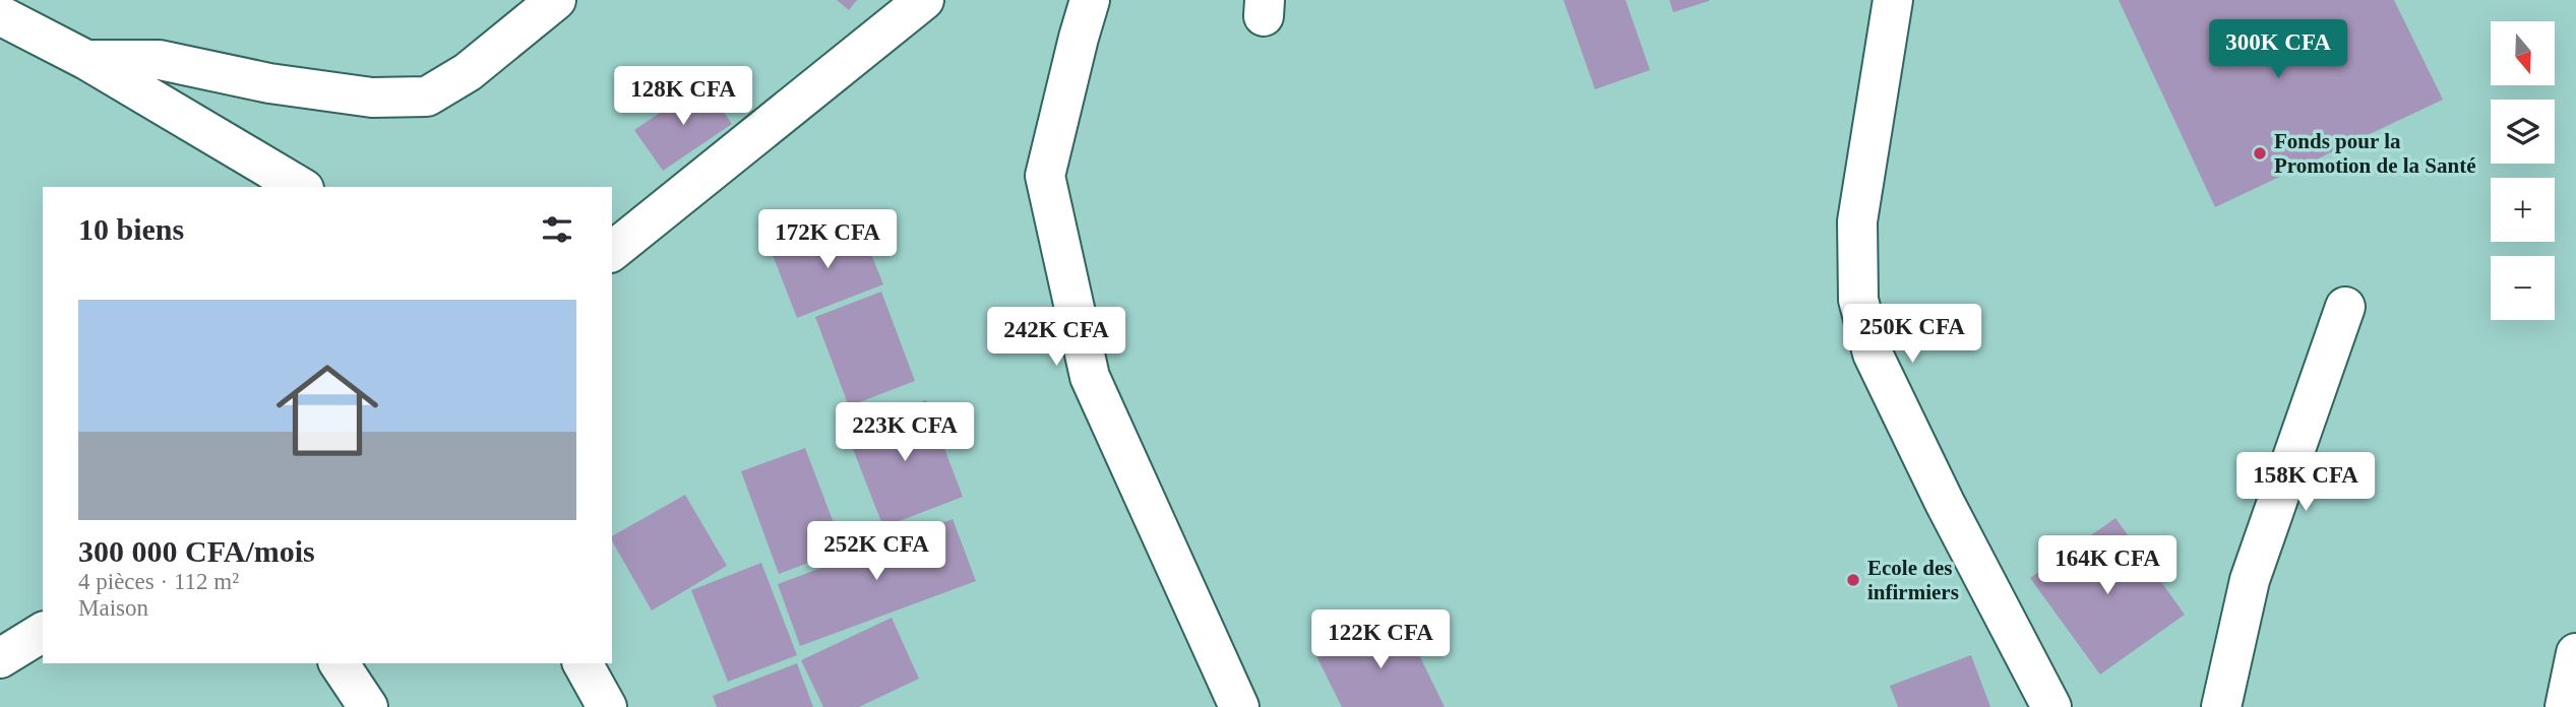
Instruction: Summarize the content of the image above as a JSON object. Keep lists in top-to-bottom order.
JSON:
{
  "places": ["Fonds pour la Promotion de la Santé", "Ecole des infirmiers"],
  "north": "bottom",
  "page": {
    "price": [
      "300K CFA",
      "128K CFA",
      "172K CFA",
      "250K CFA",
      "242K CFA",
      "223K CFA",
      "158K CFA",
      "252K CFA",
      "164K CFA",
      "122K CFA"
    ],
    "map_buttons": ["+", "−"],
    "heading": "10 biens",
    "list": [
      {
        "name": "300 000 CFA/mois",
        "note": "4 pièces · 112 m² · Maison"
      }
    ]
  }
}
